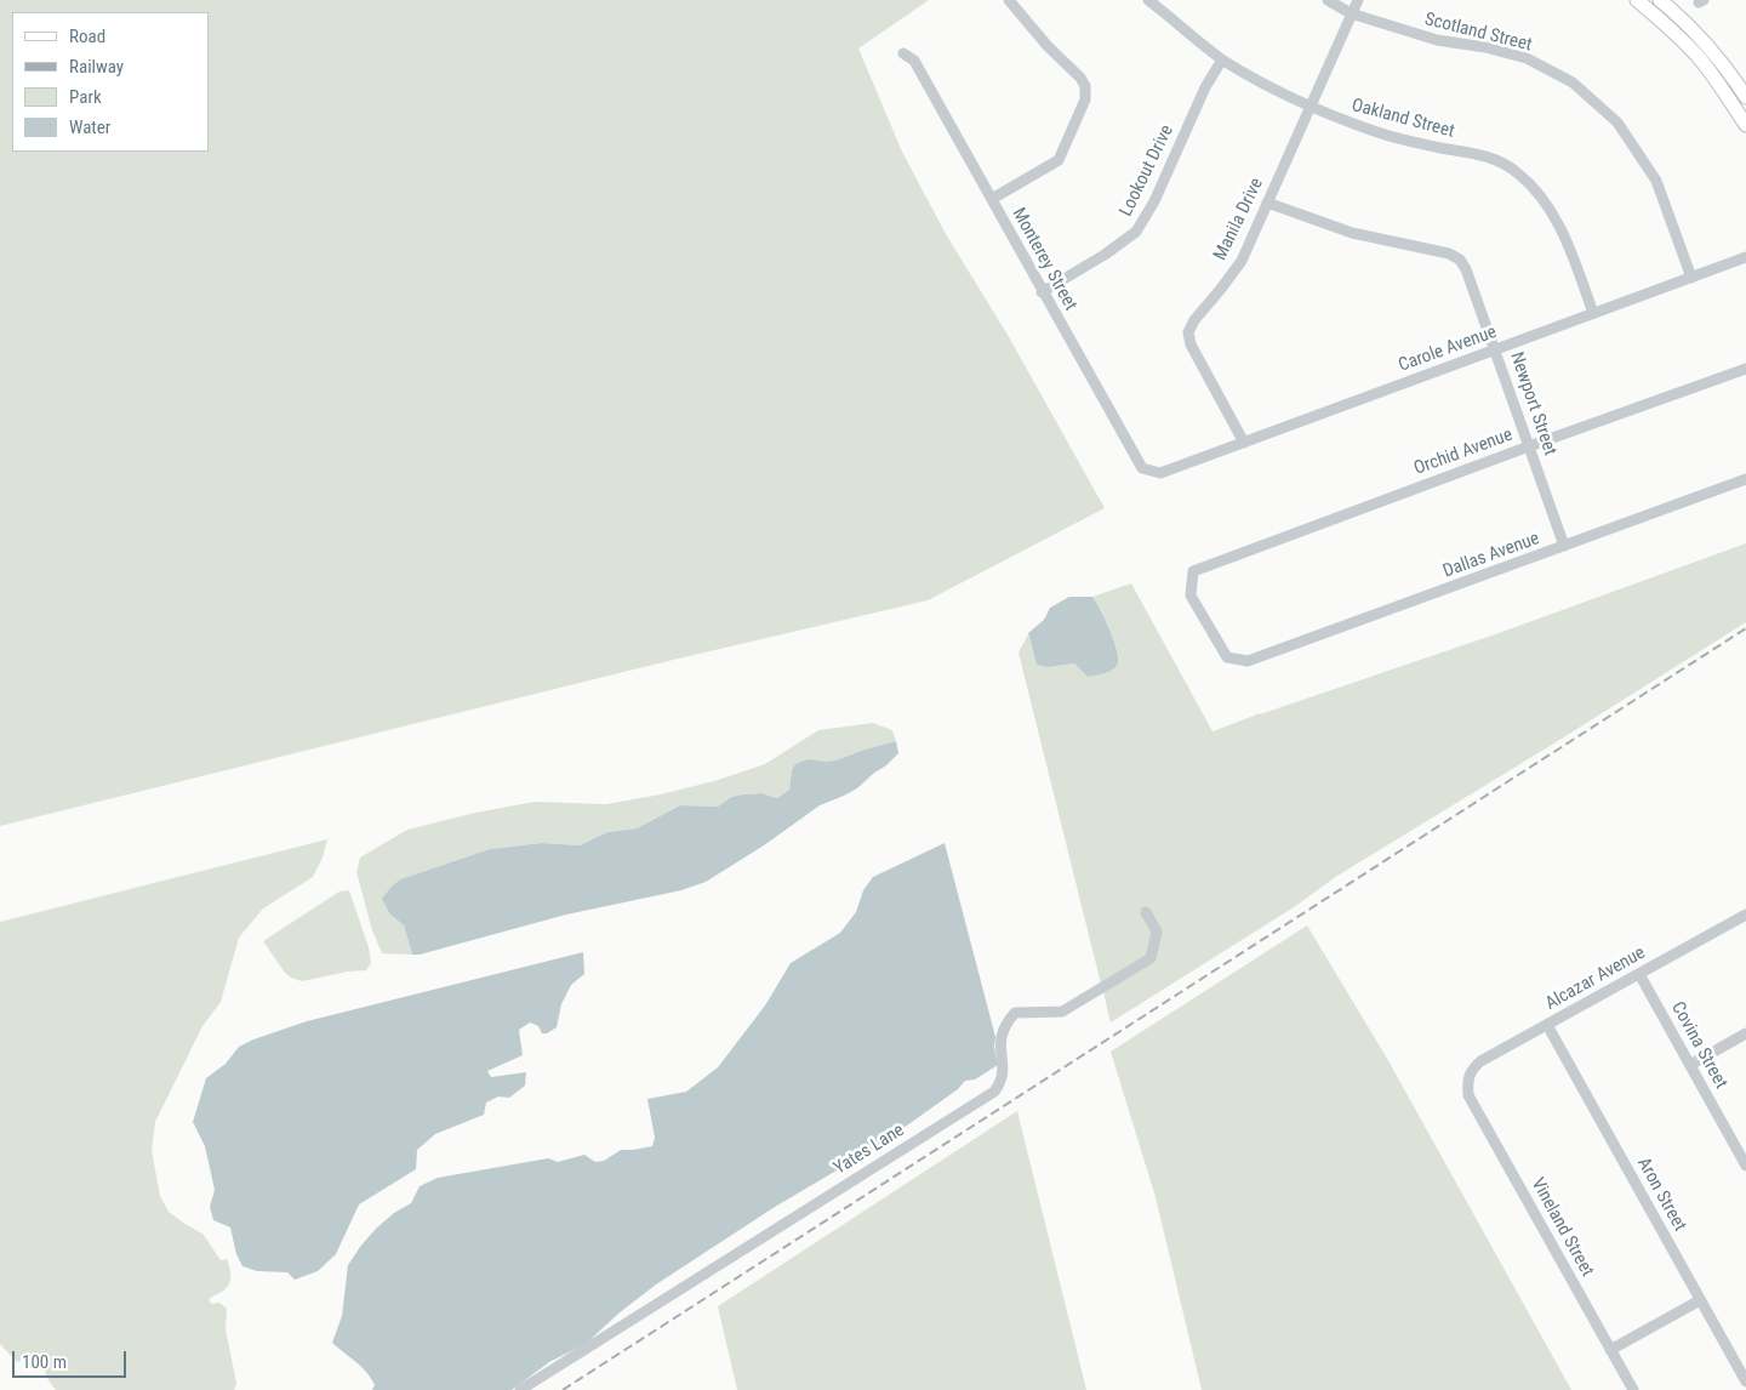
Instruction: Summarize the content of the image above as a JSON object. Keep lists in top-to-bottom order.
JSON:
{
  "streets": {
    "street": [
      "Scotland Street",
      "Oakland Street",
      "Lookout Drive",
      "Manila Drive",
      "Monterey Street",
      "Carole Avenue",
      "Newport Street",
      "Orchid Avenue",
      "Dallas Avenue",
      "Alcazar Avenue",
      "Covina Street",
      "Yates Lane",
      "Aron Street",
      "Vineland Street"
    ]
  },
  "crossings": [
    ["Scotland Street", "Manila Drive"],
    ["Scotland Street", "Carole Avenue"],
    ["Oakland Street", "Lookout Drive"],
    ["Oakland Street", "Manila Drive"],
    ["Oakland Street", "Carole Avenue"],
    ["Lookout Drive", "Monterey Street"],
    ["Manila Drive", "Carole Avenue"],
    ["Manila Drive", "Newport Street"],
    ["Monterey Street", "Carole Avenue"],
    ["Carole Avenue", "Newport Street"],
    ["Newport Street", "Orchid Avenue"],
    ["Newport Street", "Dallas Avenue"],
    ["Orchid Avenue", "Dallas Avenue"],
    ["Alcazar Avenue", "Covina Street"],
    ["Alcazar Avenue", "Aron Street"],
    ["Alcazar Avenue", "Vineland Street"]
  ],
  "legend": [
    "Road",
    "Railway",
    "Park",
    "Water"
  ],
  "scale_bar": "100 m"
}
